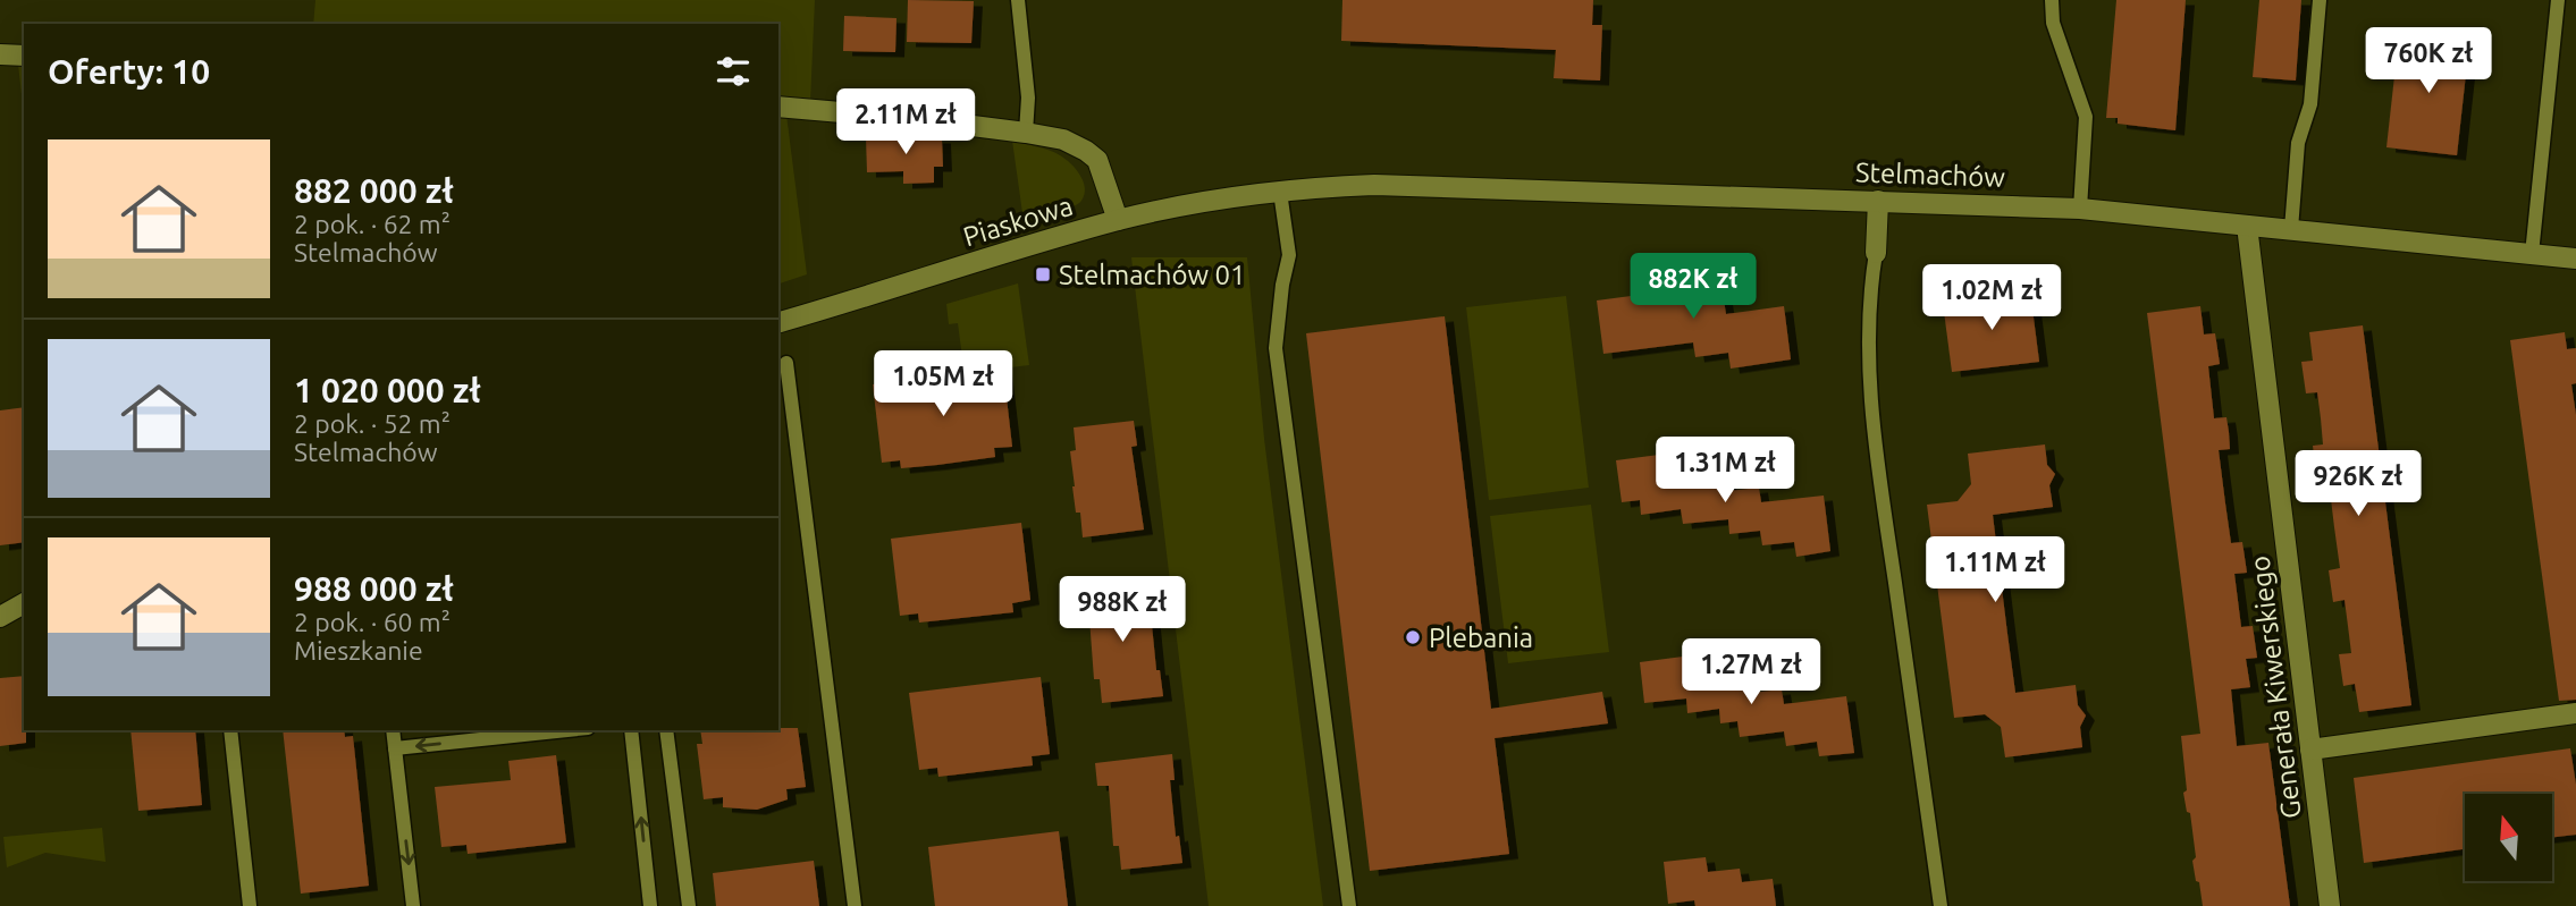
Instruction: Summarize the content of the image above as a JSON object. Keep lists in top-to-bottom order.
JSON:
{
  "streets": {
    "street": ["Stelmachów", "Piaskowa", "Generała Kiwerskiego"]
  },
  "crossings": [
    ["Stelmachów", "Piaskowa"],
    ["Stelmachów", "Generała Kiwerskiego"]
  ],
  "places": {
    "transit": ["Stelmachów 01"],
    "other": ["Plebania"]
  },
  "north": "top",
  "page": {
    "heading": "Oferty: 10",
    "price": [
      "760K zł",
      "2.11M zł",
      "882K zł",
      "1.02M zł",
      "1.05M zł",
      "1.31M zł",
      "926K zł",
      "1.11M zł",
      "988K zł",
      "1.27M zł"
    ],
    "list": [
      {
        "name": "882 000 zł",
        "note": "2 pok. · 62 m² · Stelmachów"
      },
      {
        "name": "1 020 000 zł",
        "note": "2 pok. · 52 m² · Stelmachów"
      },
      {
        "name": "988 000 zł",
        "note": "2 pok. · 60 m² · Mieszkanie"
      }
    ]
  }
}
